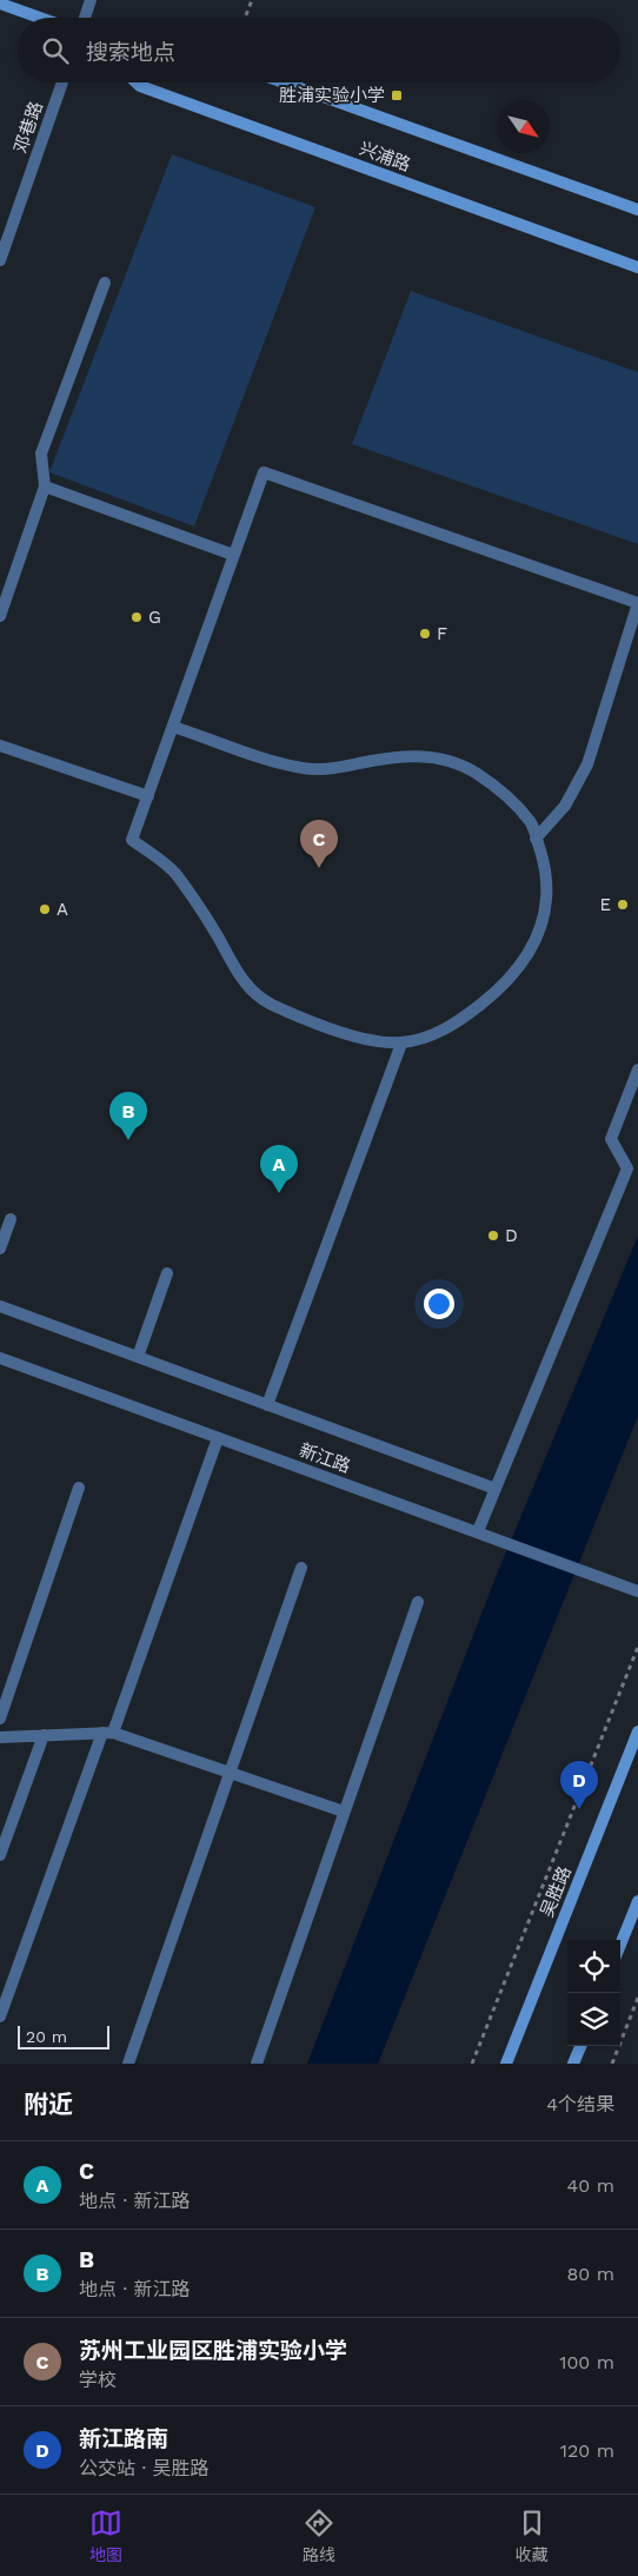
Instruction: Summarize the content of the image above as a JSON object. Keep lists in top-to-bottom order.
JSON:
{
  "streets": {
    "main road": ["兴浦路", "吴胜路"],
    "street": ["邓巷路", "新江路"]
  },
  "places": {
    "transit": ["胜浦实验小学"],
    "other": [
      "G",
      "F",
      "E",
      "A",
      "D"
    ]
  },
  "scale_bar": "20 m",
  "north": "bottom right",
  "page": {
    "search": "搜索地点",
    "pins": [
      "C",
      "B",
      "A",
      "D"
    ],
    "scale": "20 m",
    "heading": ["附近", "4个结果"],
    "list": [
      {
        "mark": "A",
        "name": "C",
        "note": "地点 · 新江路",
        "value": "40 m"
      },
      {
        "mark": "B",
        "name": "B",
        "note": "地点 · 新江路",
        "value": "80 m"
      },
      {
        "mark": "C",
        "name": "苏州工业园区胜浦实验小学",
        "note": "学校",
        "value": "100 m"
      },
      {
        "mark": "D",
        "name": "新江路南",
        "note": "公交站 · 吴胜路",
        "value": "120 m"
      }
    ],
    "nav": ["地图", "路线", "收藏"]
  }
}
